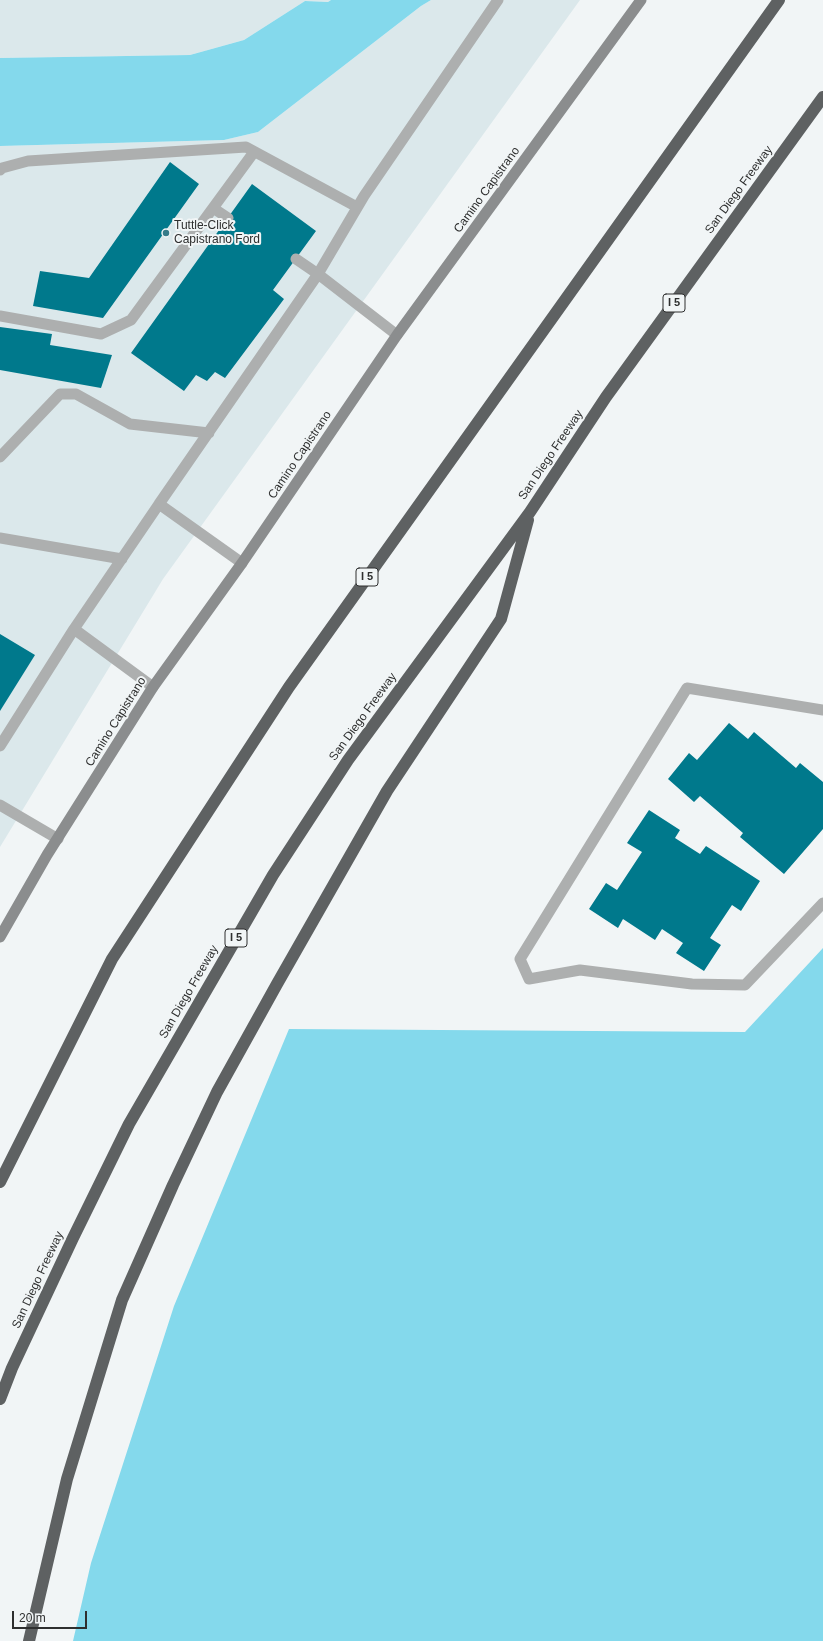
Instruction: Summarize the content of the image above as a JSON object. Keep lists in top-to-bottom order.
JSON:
{
  "streets": {
    "highway": ["San Diego Freeway", "I 5"],
    "main road": ["Camino Capistrano"]
  },
  "places": ["Tuttle-Click Capistrano Ford"],
  "scale_bar": "20 m"
}
